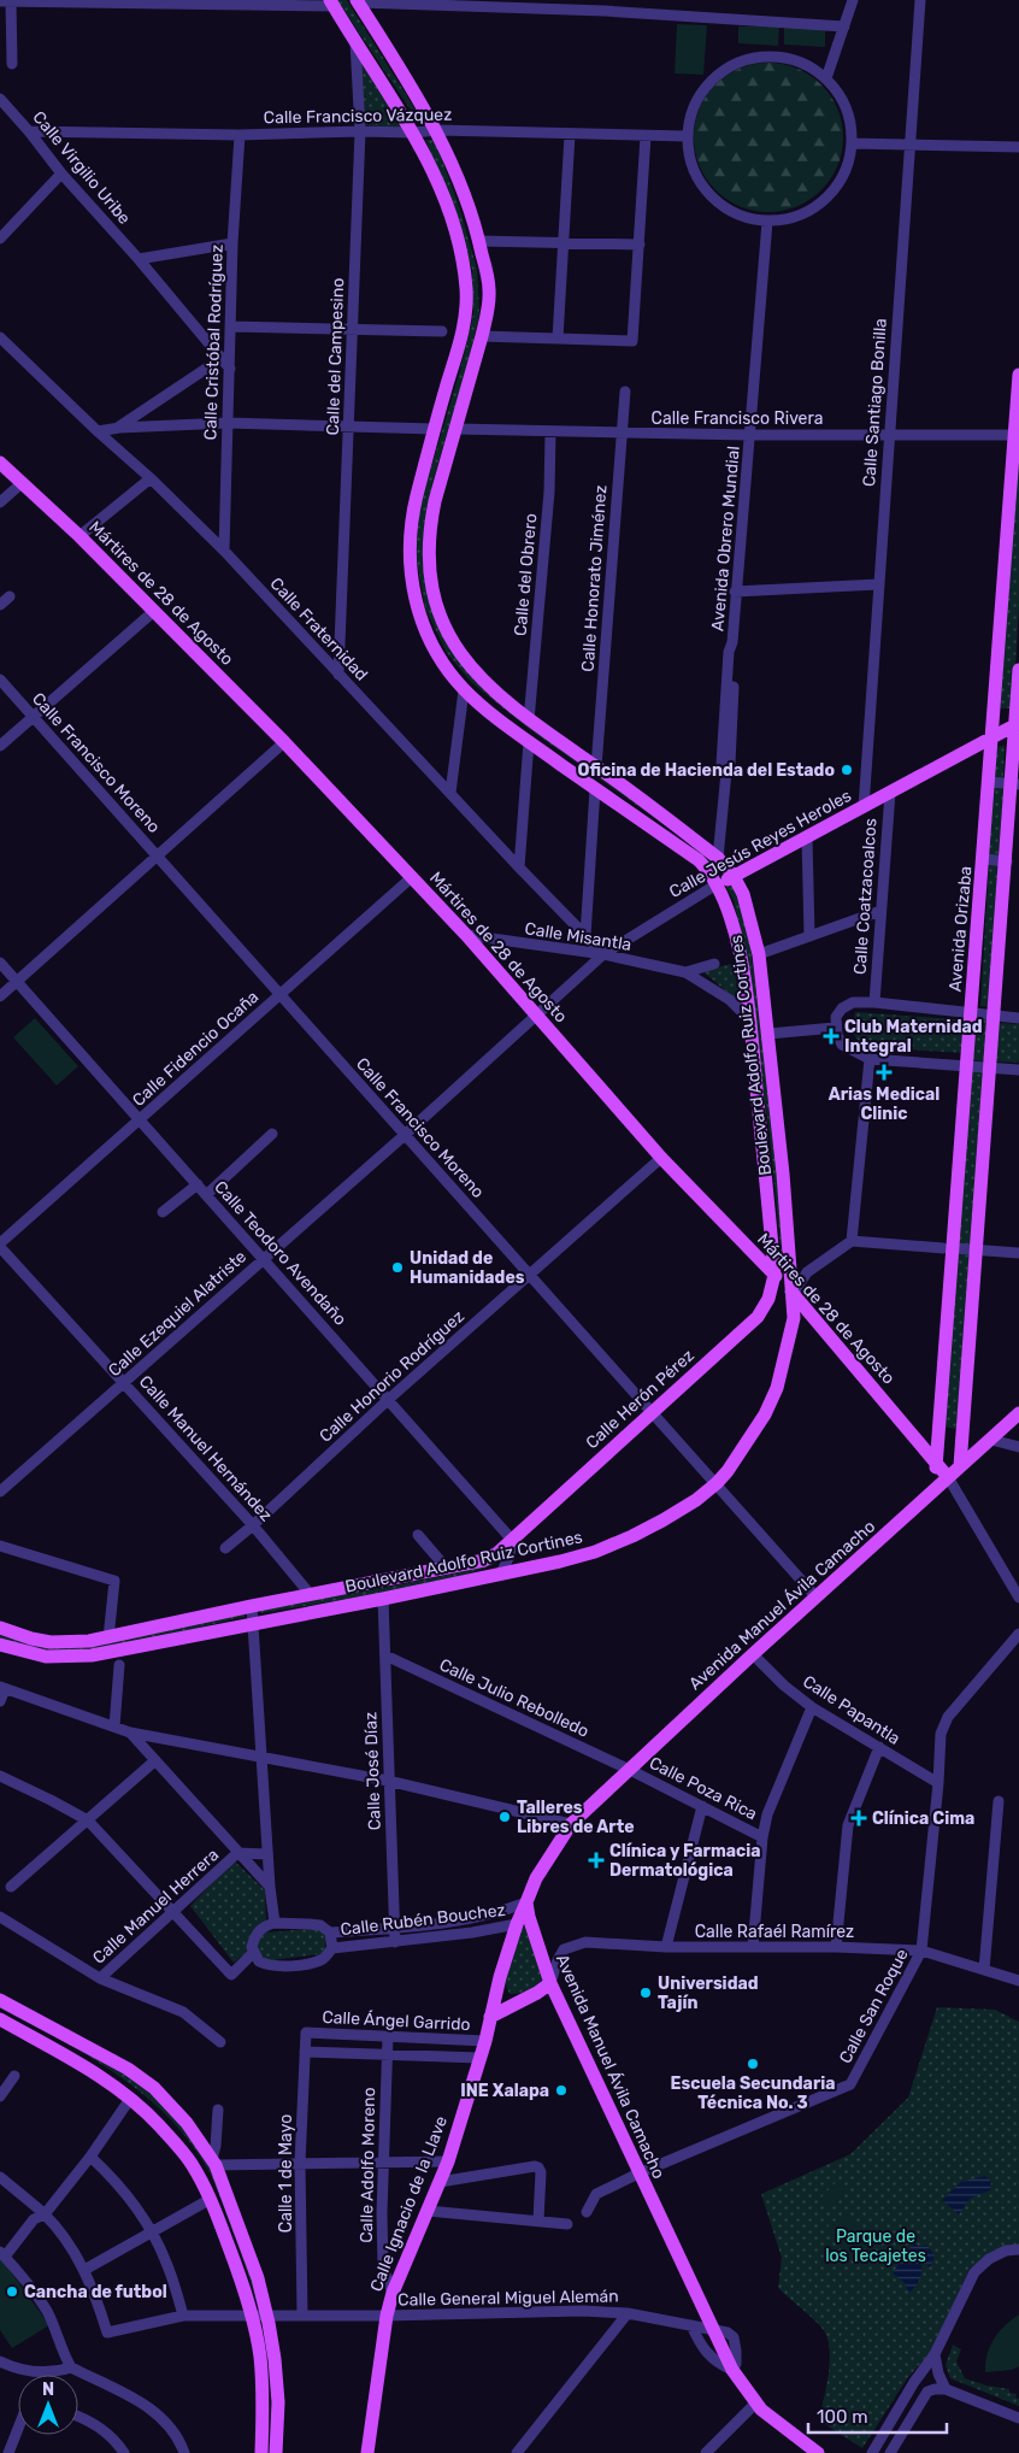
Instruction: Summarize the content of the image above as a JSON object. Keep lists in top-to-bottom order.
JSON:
{
  "streets": {
    "main road": [
      "Mártires de 28 de Agosto",
      "Calle Jesús Reyes Heroles",
      "Avenida Orizaba",
      "Boulevard Adolfo Ruiz Cortines",
      "Calle Herón Pérez",
      "Avenida Manuel Ávila Camacho",
      "Calle Ignacio de la Llave"
    ],
    "street": [
      "Calle Francisco Vázquez",
      "Calle Virgilio Uribe",
      "Calle Cristóbal Rodríguez",
      "Calle del Campesino",
      "Calle Santiago Bonilla",
      "Calle Francisco Rivera",
      "Avenida Obrero Mundial",
      "Calle del Obrero",
      "Calle Honorato Jiménez",
      "Calle Fraternidad",
      "Calle Francisco Moreno",
      "Calle Coatzacoalcos",
      "Calle Misantla",
      "Calle Fidencio Ocaña",
      "Calle Teodoro Avendaño",
      "Calle Ezequiel Alatriste",
      "Calle Honorio Rodríguez",
      "Calle Manuel Hernández",
      "Calle Julio Rebolledo",
      "Calle Papantla",
      "Calle José Díaz",
      "Calle Poza Rica",
      "Calle Manuel Herrera",
      "Calle Rubén Bouchez",
      "Calle Rafaél Ramírez",
      "Calle San Roque",
      "Calle Ángel Garrido",
      "Calle Adolfo Moreno",
      "Calle 1 de Mayo",
      "Calle General Miguel Alemán"
    ]
  },
  "crossings": [
    ["Calle Francisco Vázquez", "Calle Virgilio Uribe"],
    ["Calle Francisco Vázquez", "Calle Cristóbal Rodríguez"],
    ["Calle Francisco Vázquez", "Calle del Campesino"],
    ["Calle Francisco Vázquez", "Avenida Obrero Mundial"],
    ["Calle Francisco Vázquez", "Boulevard Adolfo Ruiz Cortines"],
    ["Calle Virgilio Uribe", "Calle Cristóbal Rodríguez"],
    ["Calle Cristóbal Rodríguez", "Calle Fraternidad"],
    ["Calle del Campesino", "Calle Fraternidad"],
    ["Calle del Campesino", "Boulevard Adolfo Ruiz Cortines"],
    ["Calle Santiago Bonilla", "Calle Francisco Rivera"],
    ["Calle Santiago Bonilla", "Calle Jesús Reyes Heroles"],
    ["Calle Francisco Rivera", "Avenida Obrero Mundial"],
    ["Calle Francisco Rivera", "Calle del Obrero"],
    ["Calle Francisco Rivera", "Calle Honorato Jiménez"],
    ["Calle Francisco Rivera", "Avenida Orizaba"],
    ["Calle Francisco Rivera", "Boulevard Adolfo Ruiz Cortines"],
    ["Avenida Obrero Mundial", "Boulevard Adolfo Ruiz Cortines"],
    ["Calle del Obrero", "Boulevard Adolfo Ruiz Cortines"],
    ["Calle Honorato Jiménez", "Boulevard Adolfo Ruiz Cortines"],
    ["Mártires de 28 de Agosto", "Calle Jesús Reyes Heroles"],
    ["Mártires de 28 de Agosto", "Avenida Orizaba"],
    ["Mártires de 28 de Agosto", "Calle Misantla"],
    ["Mártires de 28 de Agosto", "Calle Fidencio Ocaña"],
    ["Mártires de 28 de Agosto", "Boulevard Adolfo Ruiz Cortines"],
    ["Mártires de 28 de Agosto", "Calle Ezequiel Alatriste"],
    ["Mártires de 28 de Agosto", "Calle Honorio Rodríguez"],
    ["Mártires de 28 de Agosto", "Calle Herón Pérez"],
    ["Mártires de 28 de Agosto", "Avenida Manuel Ávila Camacho"],
    ["Calle Fraternidad", "Calle Jesús Reyes Heroles"],
    ["Calle Fraternidad", "Calle Misantla"],
    ["Calle Francisco Moreno", "Calle Fidencio Ocaña"],
    ["Calle Francisco Moreno", "Boulevard Adolfo Ruiz Cortines"],
    ["Calle Francisco Moreno", "Calle Ezequiel Alatriste"],
    ["Calle Francisco Moreno", "Calle Honorio Rodríguez"],
    ["Calle Francisco Moreno", "Calle Herón Pérez"],
    ["Calle Francisco Moreno", "Avenida Manuel Ávila Camacho"],
    ["Calle Jesús Reyes Heroles", "Calle Coatzacoalcos"],
    ["Calle Jesús Reyes Heroles", "Avenida Orizaba"],
    ["Calle Jesús Reyes Heroles", "Calle Misantla"],
    ["Calle Jesús Reyes Heroles", "Boulevard Adolfo Ruiz Cortines"],
    ["Calle Jesús Reyes Heroles", "Calle Ezequiel Alatriste"],
    ["Avenida Orizaba", "Avenida Manuel Ávila Camacho"],
    ["Calle Misantla", "Boulevard Adolfo Ruiz Cortines"],
    ["Calle Fidencio Ocaña", "Calle Teodoro Avendaño"],
    ["Calle Fidencio Ocaña", "Calle Manuel Hernández"],
    ["Boulevard Adolfo Ruiz Cortines", "Calle Teodoro Avendaño"],
    ["Boulevard Adolfo Ruiz Cortines", "Calle Herón Pérez"],
    ["Boulevard Adolfo Ruiz Cortines", "Calle Manuel Hernández"],
    ["Boulevard Adolfo Ruiz Cortines", "Calle José Díaz"],
    ["Calle Teodoro Avendaño", "Calle Ezequiel Alatriste"],
    ["Calle Teodoro Avendaño", "Calle Honorio Rodríguez"],
    ["Calle Teodoro Avendaño", "Calle Herón Pérez"],
    ["Calle Ezequiel Alatriste", "Calle Manuel Hernández"],
    ["Calle Honorio Rodríguez", "Calle Manuel Hernández"],
    ["Avenida Manuel Ávila Camacho", "Calle Julio Rebolledo"],
    ["Avenida Manuel Ávila Camacho", "Calle Papantla"],
    ["Avenida Manuel Ávila Camacho", "Calle Poza Rica"],
    ["Avenida Manuel Ávila Camacho", "Calle Rubén Bouchez"],
    ["Avenida Manuel Ávila Camacho", "Calle Rafaél Ramírez"],
    ["Avenida Manuel Ávila Camacho", "Calle San Roque"],
    ["Avenida Manuel Ávila Camacho", "Calle Ignacio de la Llave"],
    ["Avenida Manuel Ávila Camacho", "Calle General Miguel Alemán"],
    ["Calle Julio Rebolledo", "Calle José Díaz"],
    ["Calle Julio Rebolledo", "Calle Poza Rica"],
    ["Calle Papantla", "Calle San Roque"],
    ["Calle José Díaz", "Calle Rubén Bouchez"],
    ["Calle Rubén Bouchez", "Calle Ignacio de la Llave"],
    ["Calle Rafaél Ramírez", "Calle San Roque"],
    ["Calle Ángel Garrido", "Calle Adolfo Moreno"],
    ["Calle Ángel Garrido", "Calle 1 de Mayo"],
    ["Calle Ángel Garrido", "Calle Ignacio de la Llave"],
    ["Calle Adolfo Moreno", "Calle Ignacio de la Llave"],
    ["Calle 1 de Mayo", "Calle General Miguel Alemán"],
    ["Calle Ignacio de la Llave", "Calle General Miguel Alemán"]
  ],
  "parks": ["Parque de los Tecajetes"],
  "places": {
    "other": [
      "Oficina de Hacienda del Estado",
      "Unidad de Humanidades",
      "Talleres Libres de Arte",
      "Universidad Tajín",
      "Escuela Secundaria Técnica No. 3",
      "INE Xalapa",
      "Cancha de futbol"
    ],
    "health": [
      "Club Maternidad Integral",
      "Arias Medical Clinic",
      "Clínica Cima",
      "Clínica y Farmacia Dermatológica"
    ]
  },
  "scale_bar": "100 m",
  "north": "top"
}
